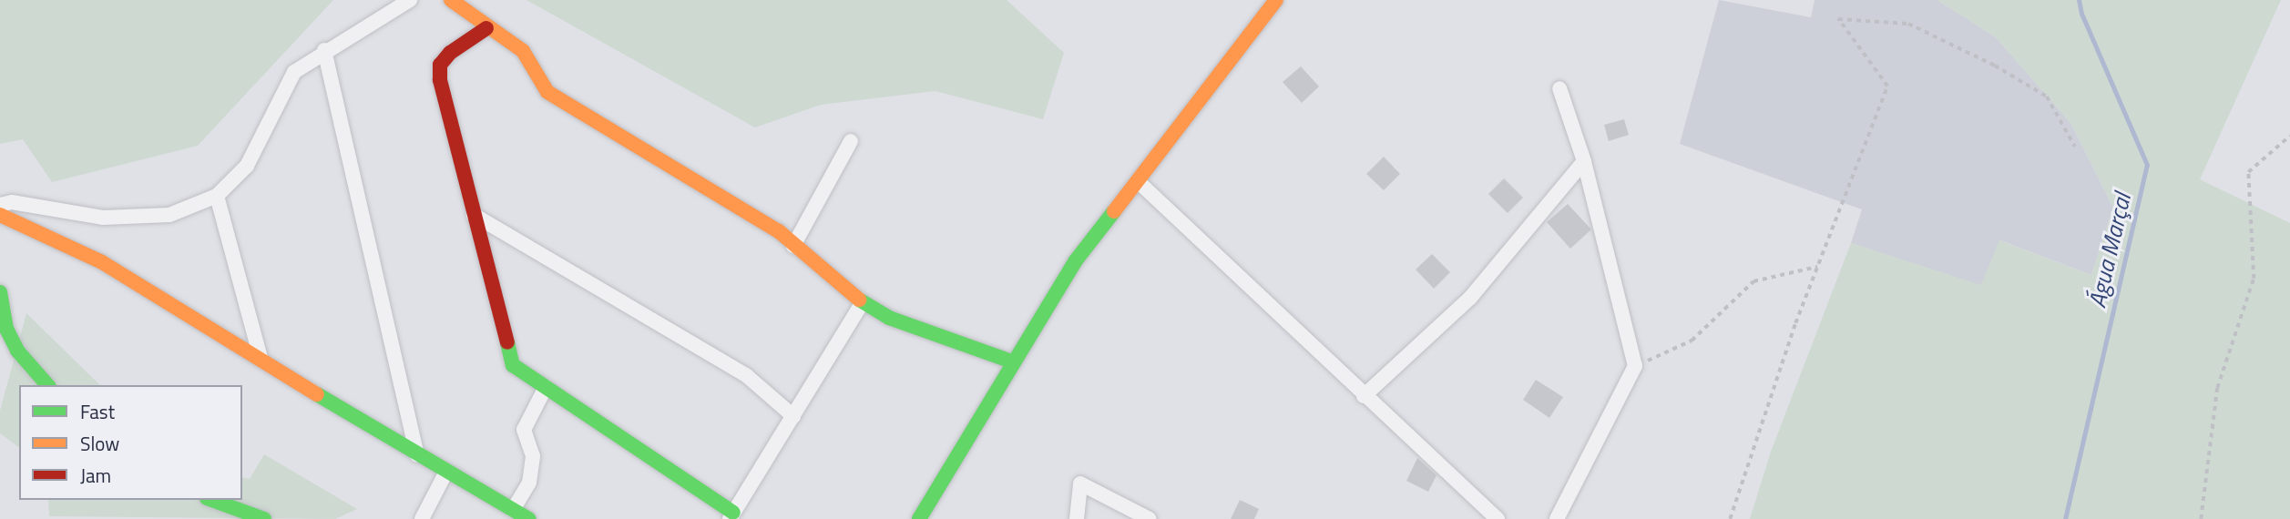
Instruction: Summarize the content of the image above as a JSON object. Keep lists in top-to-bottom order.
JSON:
{
  "water": ["Água Marçal"],
  "legend": ["Fast", "Slow", "Jam"]
}
